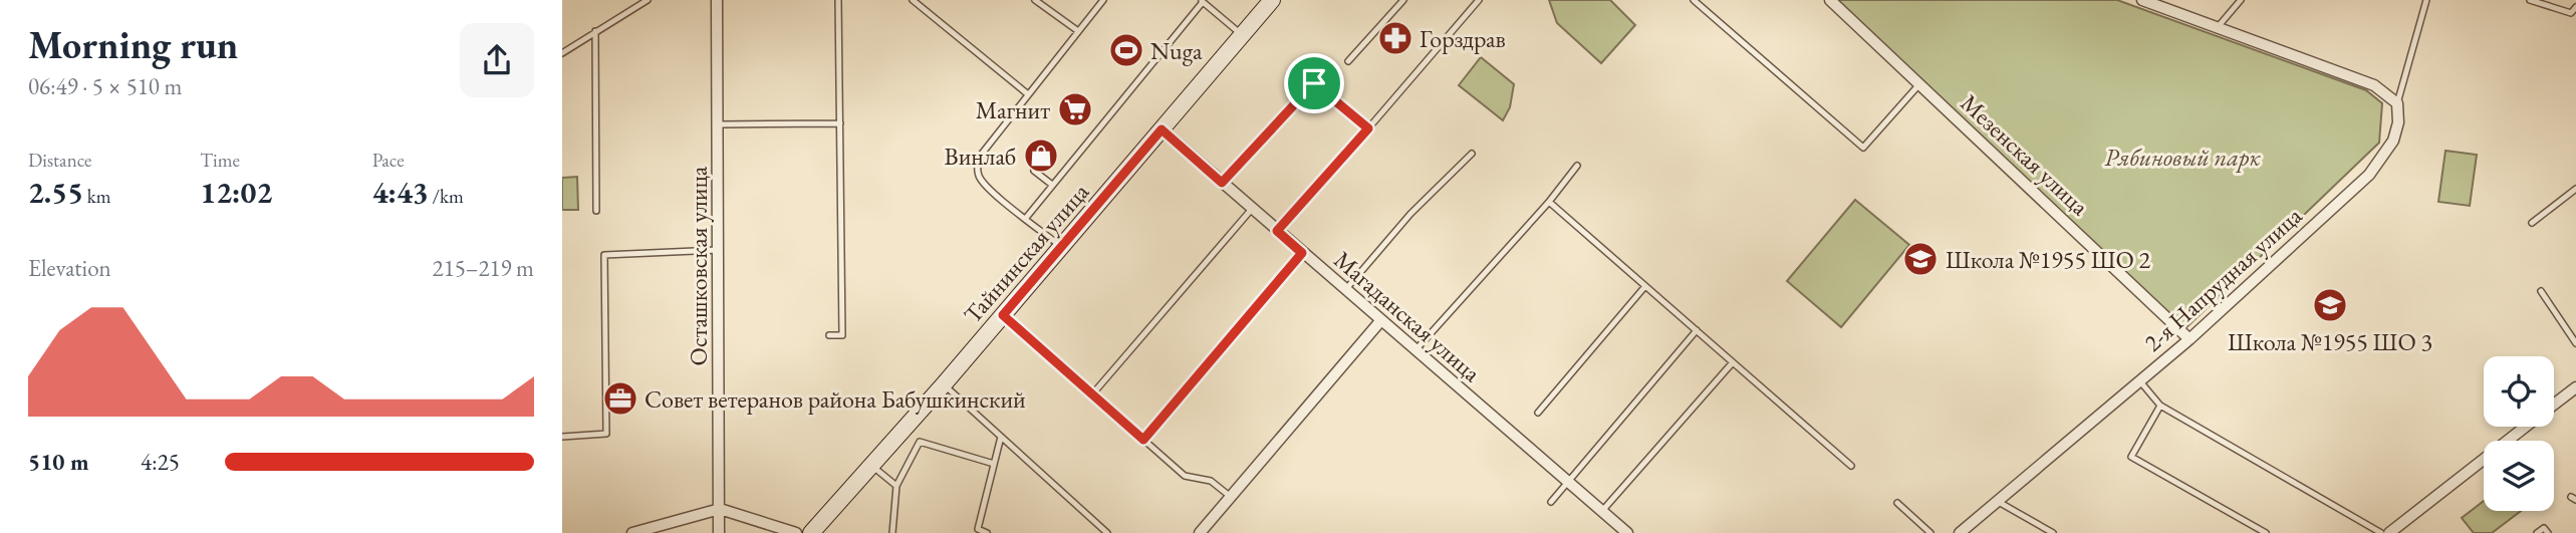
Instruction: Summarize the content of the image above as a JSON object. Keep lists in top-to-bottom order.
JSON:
{
  "streets": {
    "main road": ["Тайнинская улица"],
    "street": [
      "Мезенская улица",
      "Осташковская улица",
      "2-я Напрудная улица",
      "Магаданская улица"
    ]
  },
  "crossings": [
    ["Мезенская улица", "2-я Напрудная улица"],
    ["Тайнинская улица", "Магаданская улица"]
  ],
  "parks": ["Рябиновый парк"],
  "places": {
    "pharmacy": ["Горздрав"],
    "sports": ["Nuga"],
    "supermarket": ["Магнит"],
    "shop": ["Винлаб"],
    "school or university": ["Школа №1955 ШО 2", "Школа №1955 ШО 3"],
    "office": ["Совет ветеранов района Бабушкинский"]
  },
  "page": {
    "heading": ["Morning run", "06:49 · 5 × 510 m"],
    "stats": [
      ["Distance", "2.55 km"],
      ["Time", "12:02"],
      ["Pace", "4:43 /km"]
    ],
    "chart": ["Elevation", "215–219 m"],
    "list": [
      {
        "name": "510 m",
        "note": "4:25"
      }
    ]
  }
}
